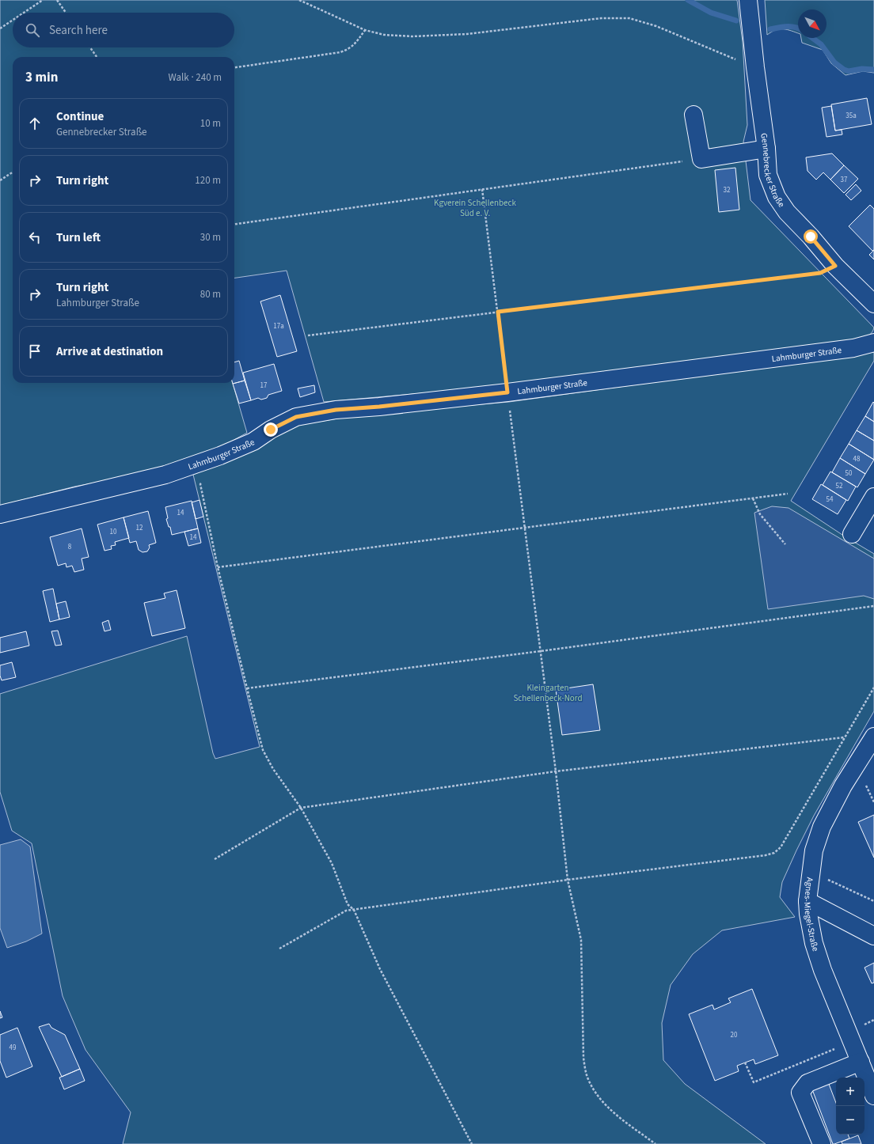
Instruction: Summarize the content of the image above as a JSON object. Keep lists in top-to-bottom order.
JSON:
{
  "streets": {
    "street": ["Gennebrecker Straße", "Lahmburger Straße", "Agnes-Miegel-Straße"]
  },
  "parks": ["Kgverein Schellenbeck Süd e. V.", "Kleingarten Schellenbeck-Nord"],
  "house_numbers": [
    "35a",
    "37",
    "32",
    "17a",
    "17",
    "48",
    "50",
    "52",
    "54",
    "14",
    "12",
    "10",
    "14",
    "8",
    "20",
    "49"
  ],
  "north": "bottom right",
  "page": {
    "search": "Search here",
    "heading": ["3 min", "Walk · 240 m"],
    "list": [
      ["Continue", "Gennebrecker Straße", "10 m"],
      ["Turn right", "120 m"],
      ["Turn left", "30 m"],
      ["Turn right", "Lahmburger Straße", "80 m"],
      "Arrive at destination"
    ],
    "map_buttons": ["+", "−"]
  }
}
